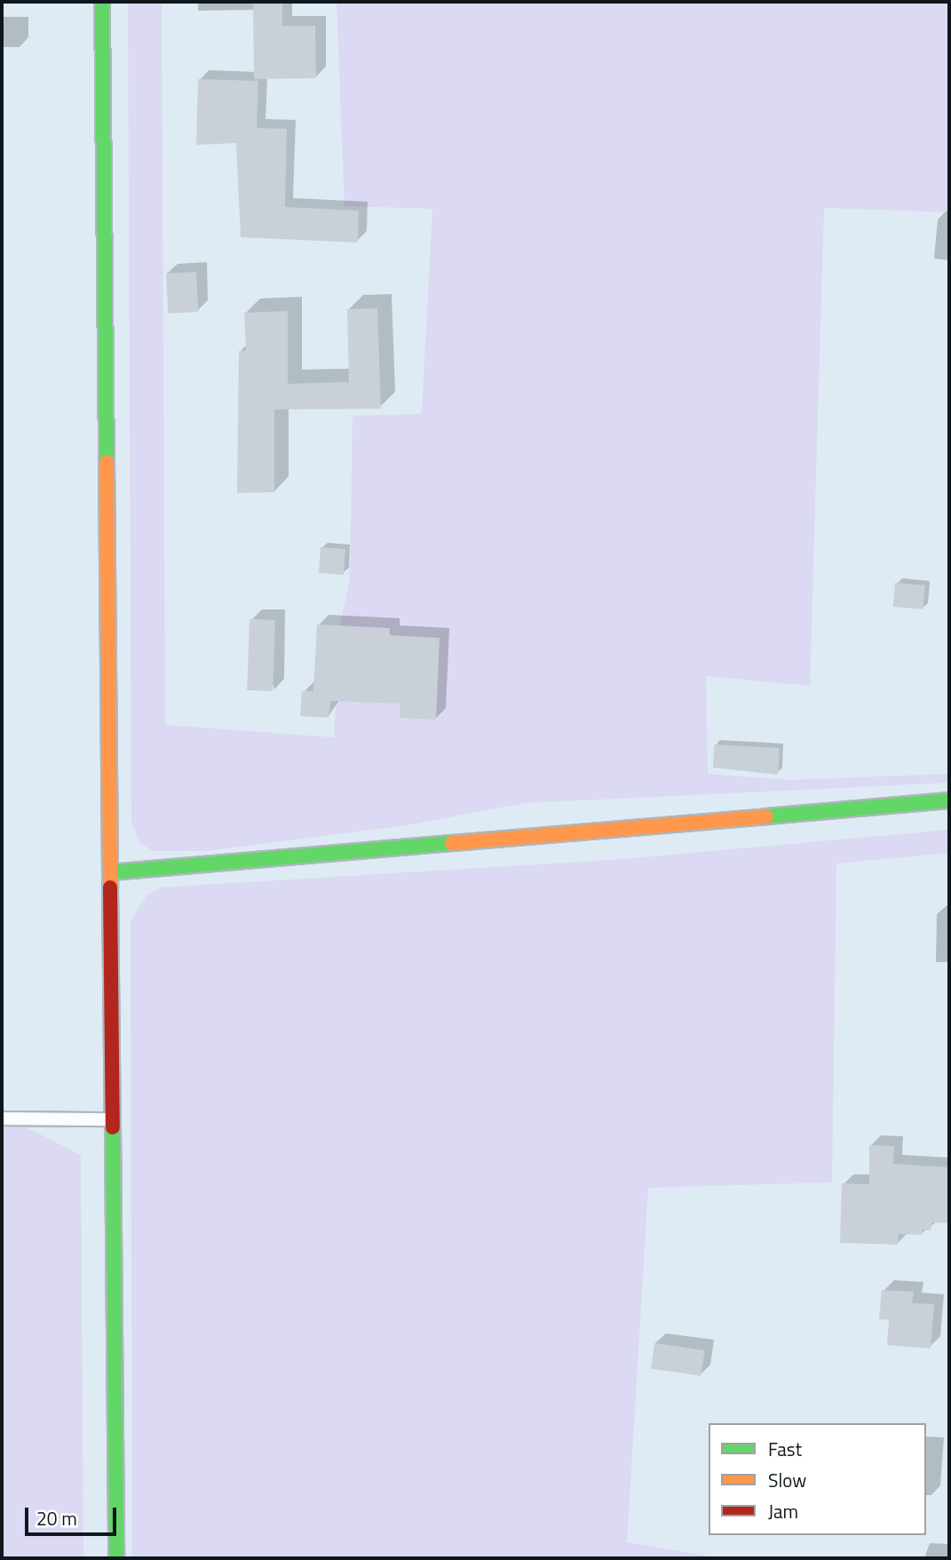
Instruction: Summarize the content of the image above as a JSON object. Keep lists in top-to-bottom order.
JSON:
{
  "legend": ["Fast", "Slow", "Jam"],
  "scale_bar": "20 m"
}
